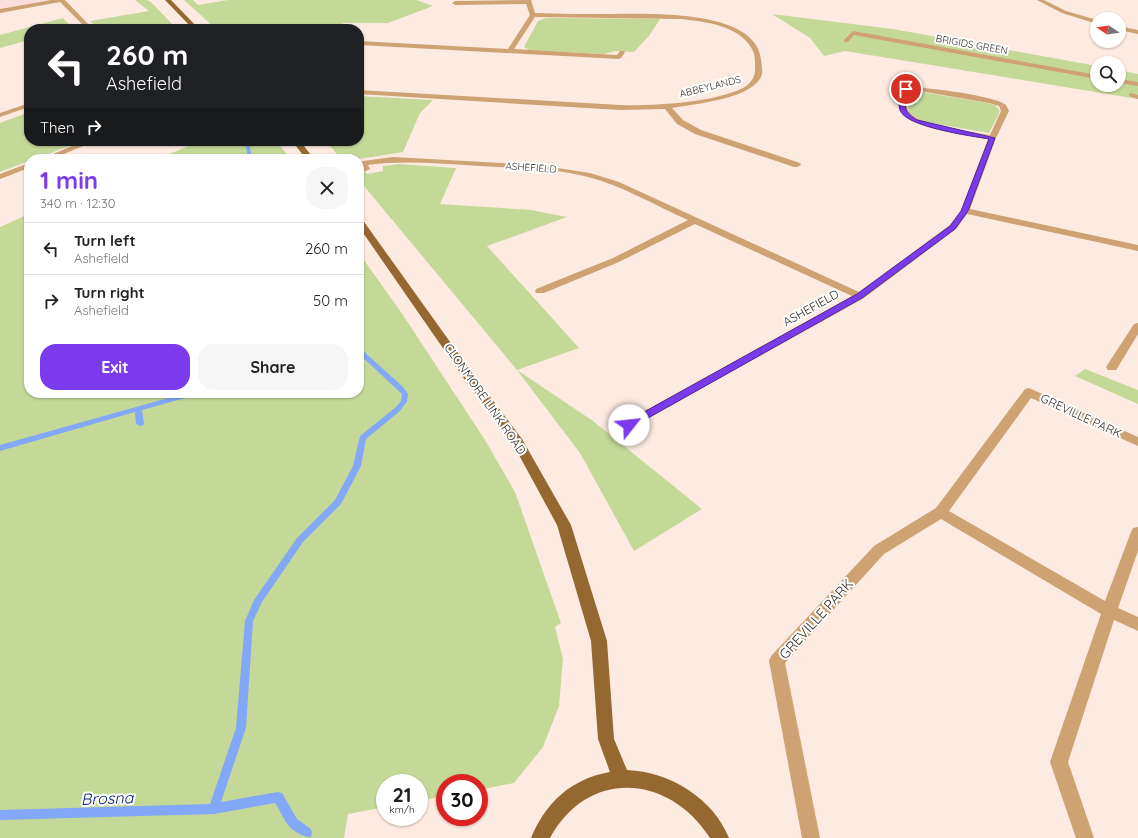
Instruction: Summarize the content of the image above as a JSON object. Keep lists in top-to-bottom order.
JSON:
{
  "streets": {
    "main road": ["CLONMORE LINK ROAD"],
    "street": [
      "BRIGIDS GREEN",
      "ABBEYLANDS",
      "ASHEFIELD",
      "GREVILLE PARK"
    ]
  },
  "water": ["Brosna"],
  "north": "left",
  "page": {
    "turn": ["260 m", "Ashefield"],
    "then": "Then",
    "heading": ["1 min", "340 m · 12:30"],
    "list": [
      {
        "name": "Turn left",
        "note": "Ashefield",
        "value": "260 m"
      },
      {
        "name": "Turn right",
        "note": "Ashefield",
        "value": "50 m"
      }
    ],
    "buttons": ["Exit", "Share"],
    "speed": "21 km/h",
    "limit": "30"
  }
}
